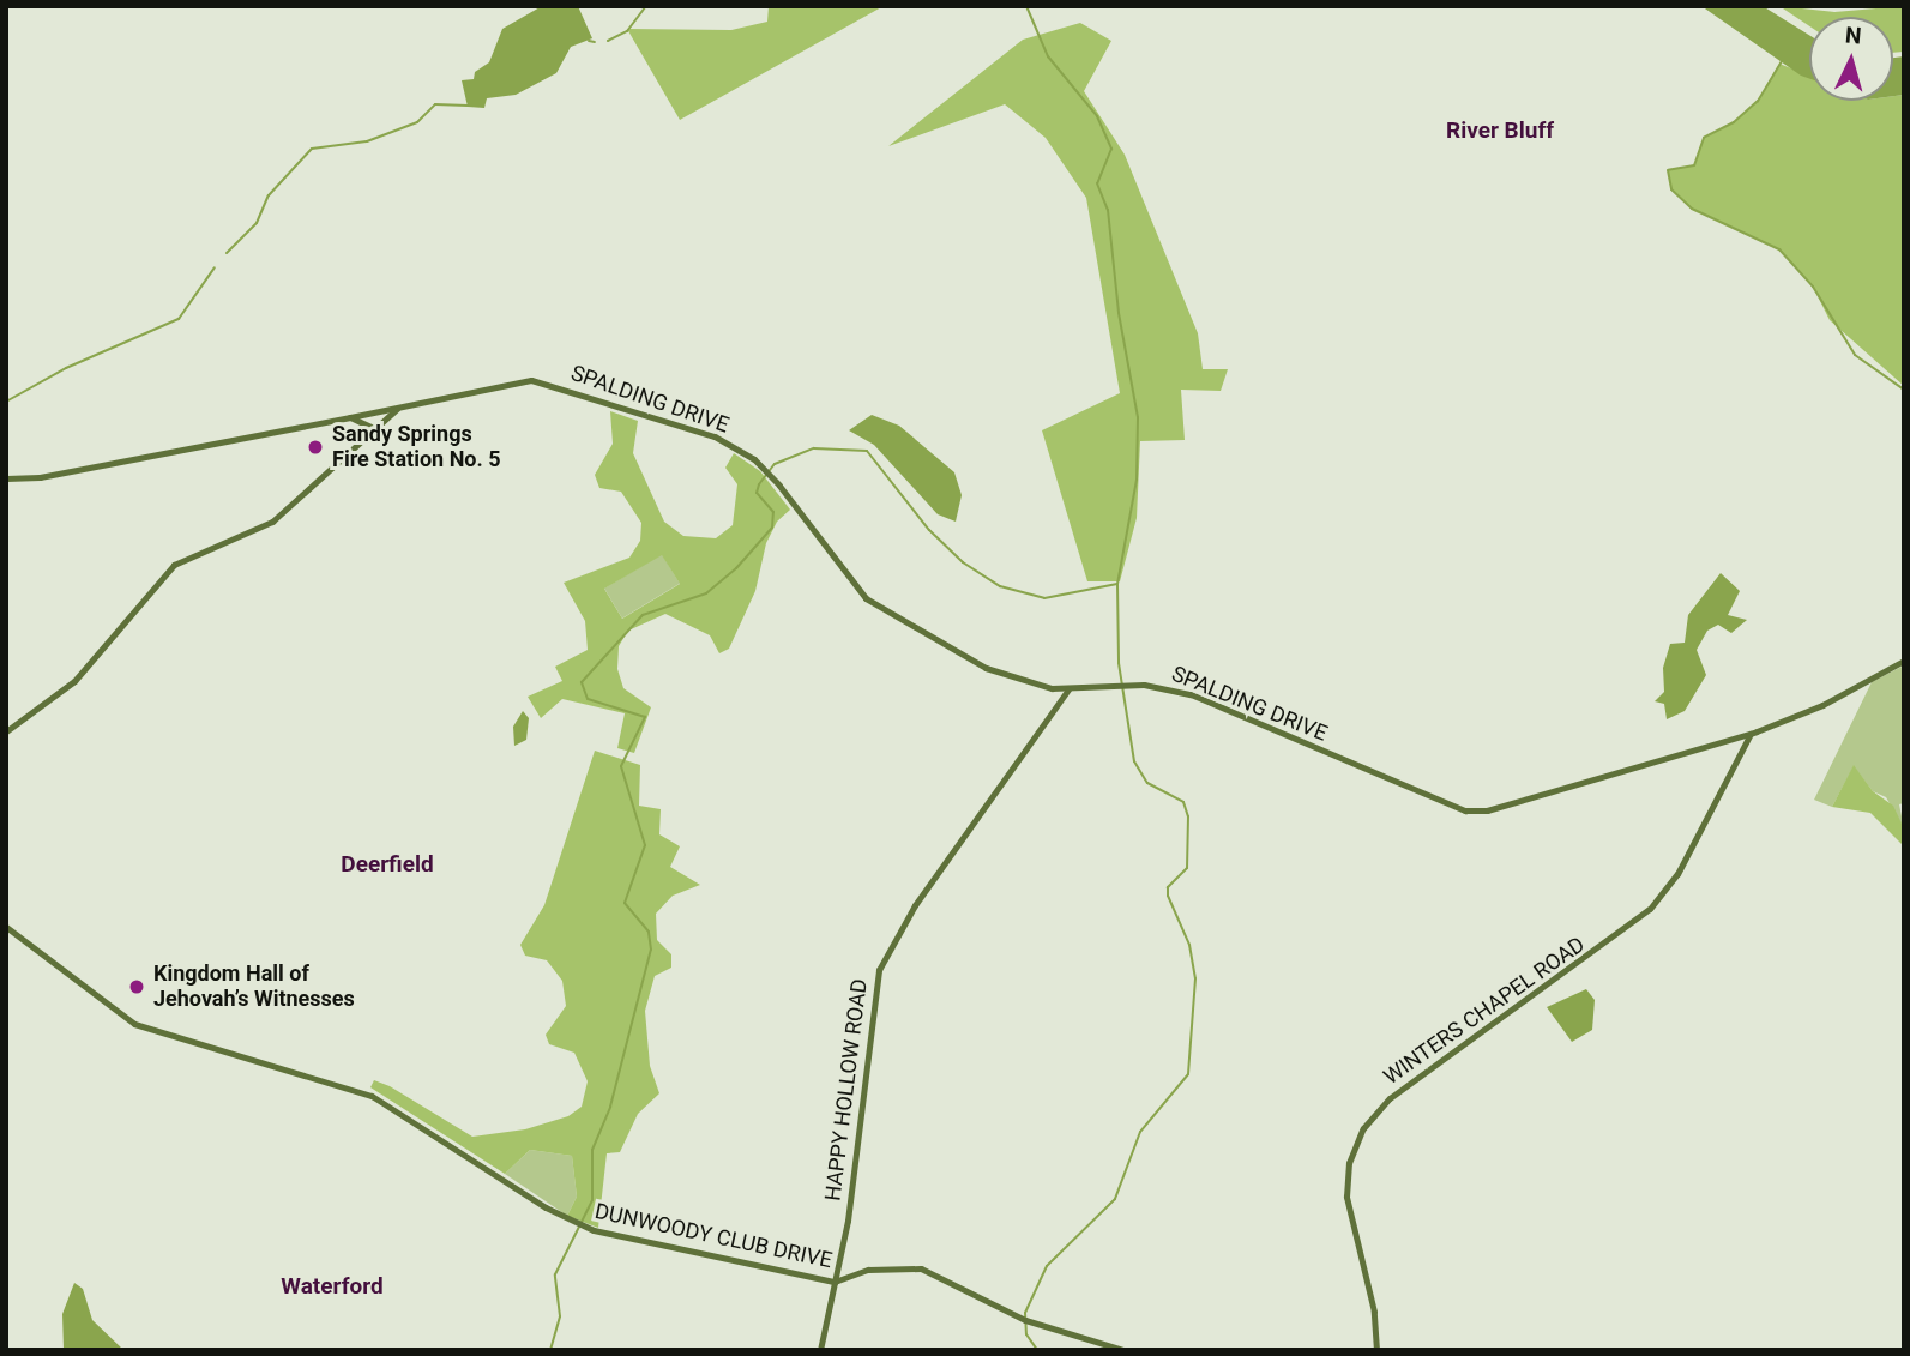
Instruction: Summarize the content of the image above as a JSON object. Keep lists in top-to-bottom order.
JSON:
{
  "streets": {
    "street": [
      "SPALDING DRIVE",
      "WINTERS CHAPEL ROAD",
      "HAPPY HOLLOW ROAD",
      "DUNWOODY CLUB DRIVE"
    ]
  },
  "crossings": [
    ["SPALDING DRIVE", "WINTERS CHAPEL ROAD"],
    ["SPALDING DRIVE", "HAPPY HOLLOW ROAD"],
    ["HAPPY HOLLOW ROAD", "DUNWOODY CLUB DRIVE"]
  ],
  "districts": ["River Bluff", "Deerfield", "Waterford"],
  "places": ["Sandy Springs Fire Station No. 5", "Kingdom Hall of Jehovah’s Witnesses"],
  "north": "top"
}
